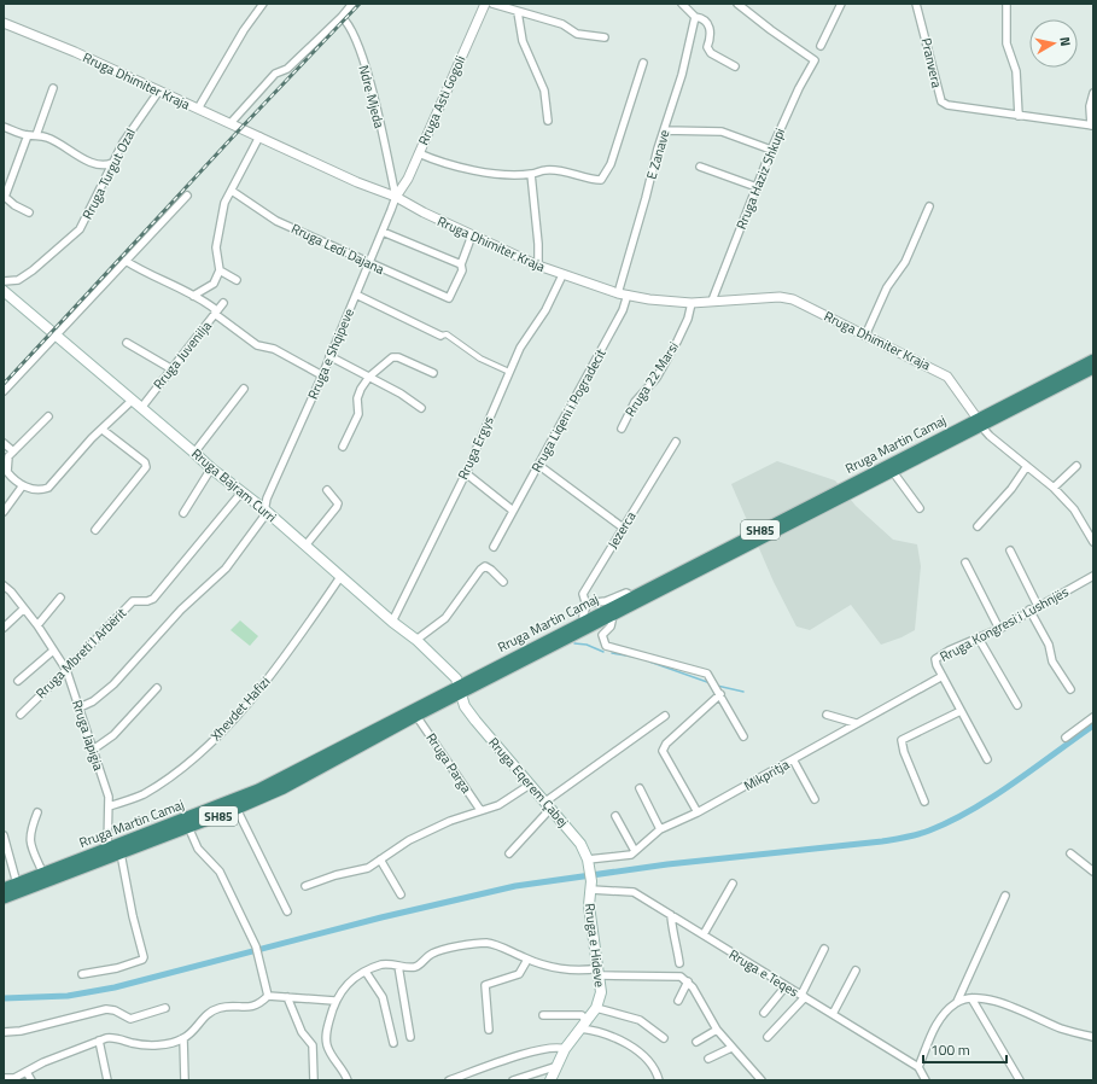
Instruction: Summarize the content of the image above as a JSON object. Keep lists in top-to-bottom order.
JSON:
{
  "streets": {
    "highway": ["Rruga Martin Camaj", "SH85"],
    "main road": ["Rruga Bajram Curri", "Rruga Eqerem Çabej", "Rruga e Hideve"],
    "street": [
      "Pranvera",
      "Rruga Dhimiter Kraja",
      "Ndre Mjeda",
      "Rruga Asti Gogoli",
      "E Zanave",
      "Rruga Turgut Ozal",
      "Rruga Haziz Shkupi",
      "Rruga Ledi Dajana",
      "Rruga e Shqipeve",
      "Rruga Juvenilja",
      "Rruga 22 Marsi",
      "Rruga Liqeni i Pogradecit",
      "Rruga Ergys",
      "Jezerca",
      "Rruga Kongresi i Lushnjës",
      "Rruga Mbreti I Arbërit",
      "Xhevdet Hafizi",
      "Rruga Japigia",
      "Rruga Parga",
      "Mikpritja",
      "Rruga e Teqes"
    ]
  },
  "crossings": [
    ["Rruga Dhimiter Kraja", "Ndre Mjeda"],
    ["Rruga Dhimiter Kraja", "Rruga Asti Gogoli"],
    ["Rruga Dhimiter Kraja", "E Zanave"],
    ["Rruga Dhimiter Kraja", "Rruga Turgut Ozal"],
    ["Rruga Dhimiter Kraja", "Rruga Haziz Shkupi"],
    ["Rruga Dhimiter Kraja", "Rruga e Shqipeve"],
    ["Rruga Dhimiter Kraja", "Rruga 22 Marsi"],
    ["Rruga Dhimiter Kraja", "Rruga Liqeni i Pogradecit"],
    ["Rruga Dhimiter Kraja", "Rruga Martin Camaj"],
    ["Rruga Dhimiter Kraja", "Rruga Ergys"],
    ["Ndre Mjeda", "Rruga Asti Gogoli"],
    ["Ndre Mjeda", "Rruga e Shqipeve"],
    ["Rruga Asti Gogoli", "Rruga e Shqipeve"],
    ["Rruga Ledi Dajana", "Rruga e Shqipeve"],
    ["Rruga e Shqipeve", "Rruga Bajram Curri"],
    ["Rruga e Shqipeve", "Rruga Japigia"],
    ["Rruga Juvenilja", "Rruga Bajram Curri"],
    ["Rruga Martin Camaj", "Rruga Bajram Curri"],
    ["Rruga Martin Camaj", "Jezerca"],
    ["Rruga Martin Camaj", "Rruga Japigia"],
    ["Rruga Martin Camaj", "Rruga Parga"],
    ["Rruga Martin Camaj", "Rruga Eqerem Çabej"],
    ["Rruga Ergys", "Rruga Bajram Curri"],
    ["Rruga Bajram Curri", "Rruga Mbreti I Arbërit"],
    ["Rruga Bajram Curri", "Xhevdet Hafizi"],
    ["Rruga Bajram Curri", "Rruga Eqerem Çabej"],
    ["Rruga Kongresi i Lushnjës", "Mikpritja"],
    ["Rruga Mbreti I Arbërit", "Rruga Japigia"],
    ["Xhevdet Hafizi", "Rruga Japigia"],
    ["Mikpritja", "Rruga Eqerem Çabej"],
    ["Rruga Eqerem Çabej", "Rruga e Hideve"],
    ["Rruga Eqerem Çabej", "Rruga e Teqes"],
    ["Rruga e Hideve", "Rruga e Teqes"]
  ],
  "scale_bar": "100 m",
  "north": "right"
}
